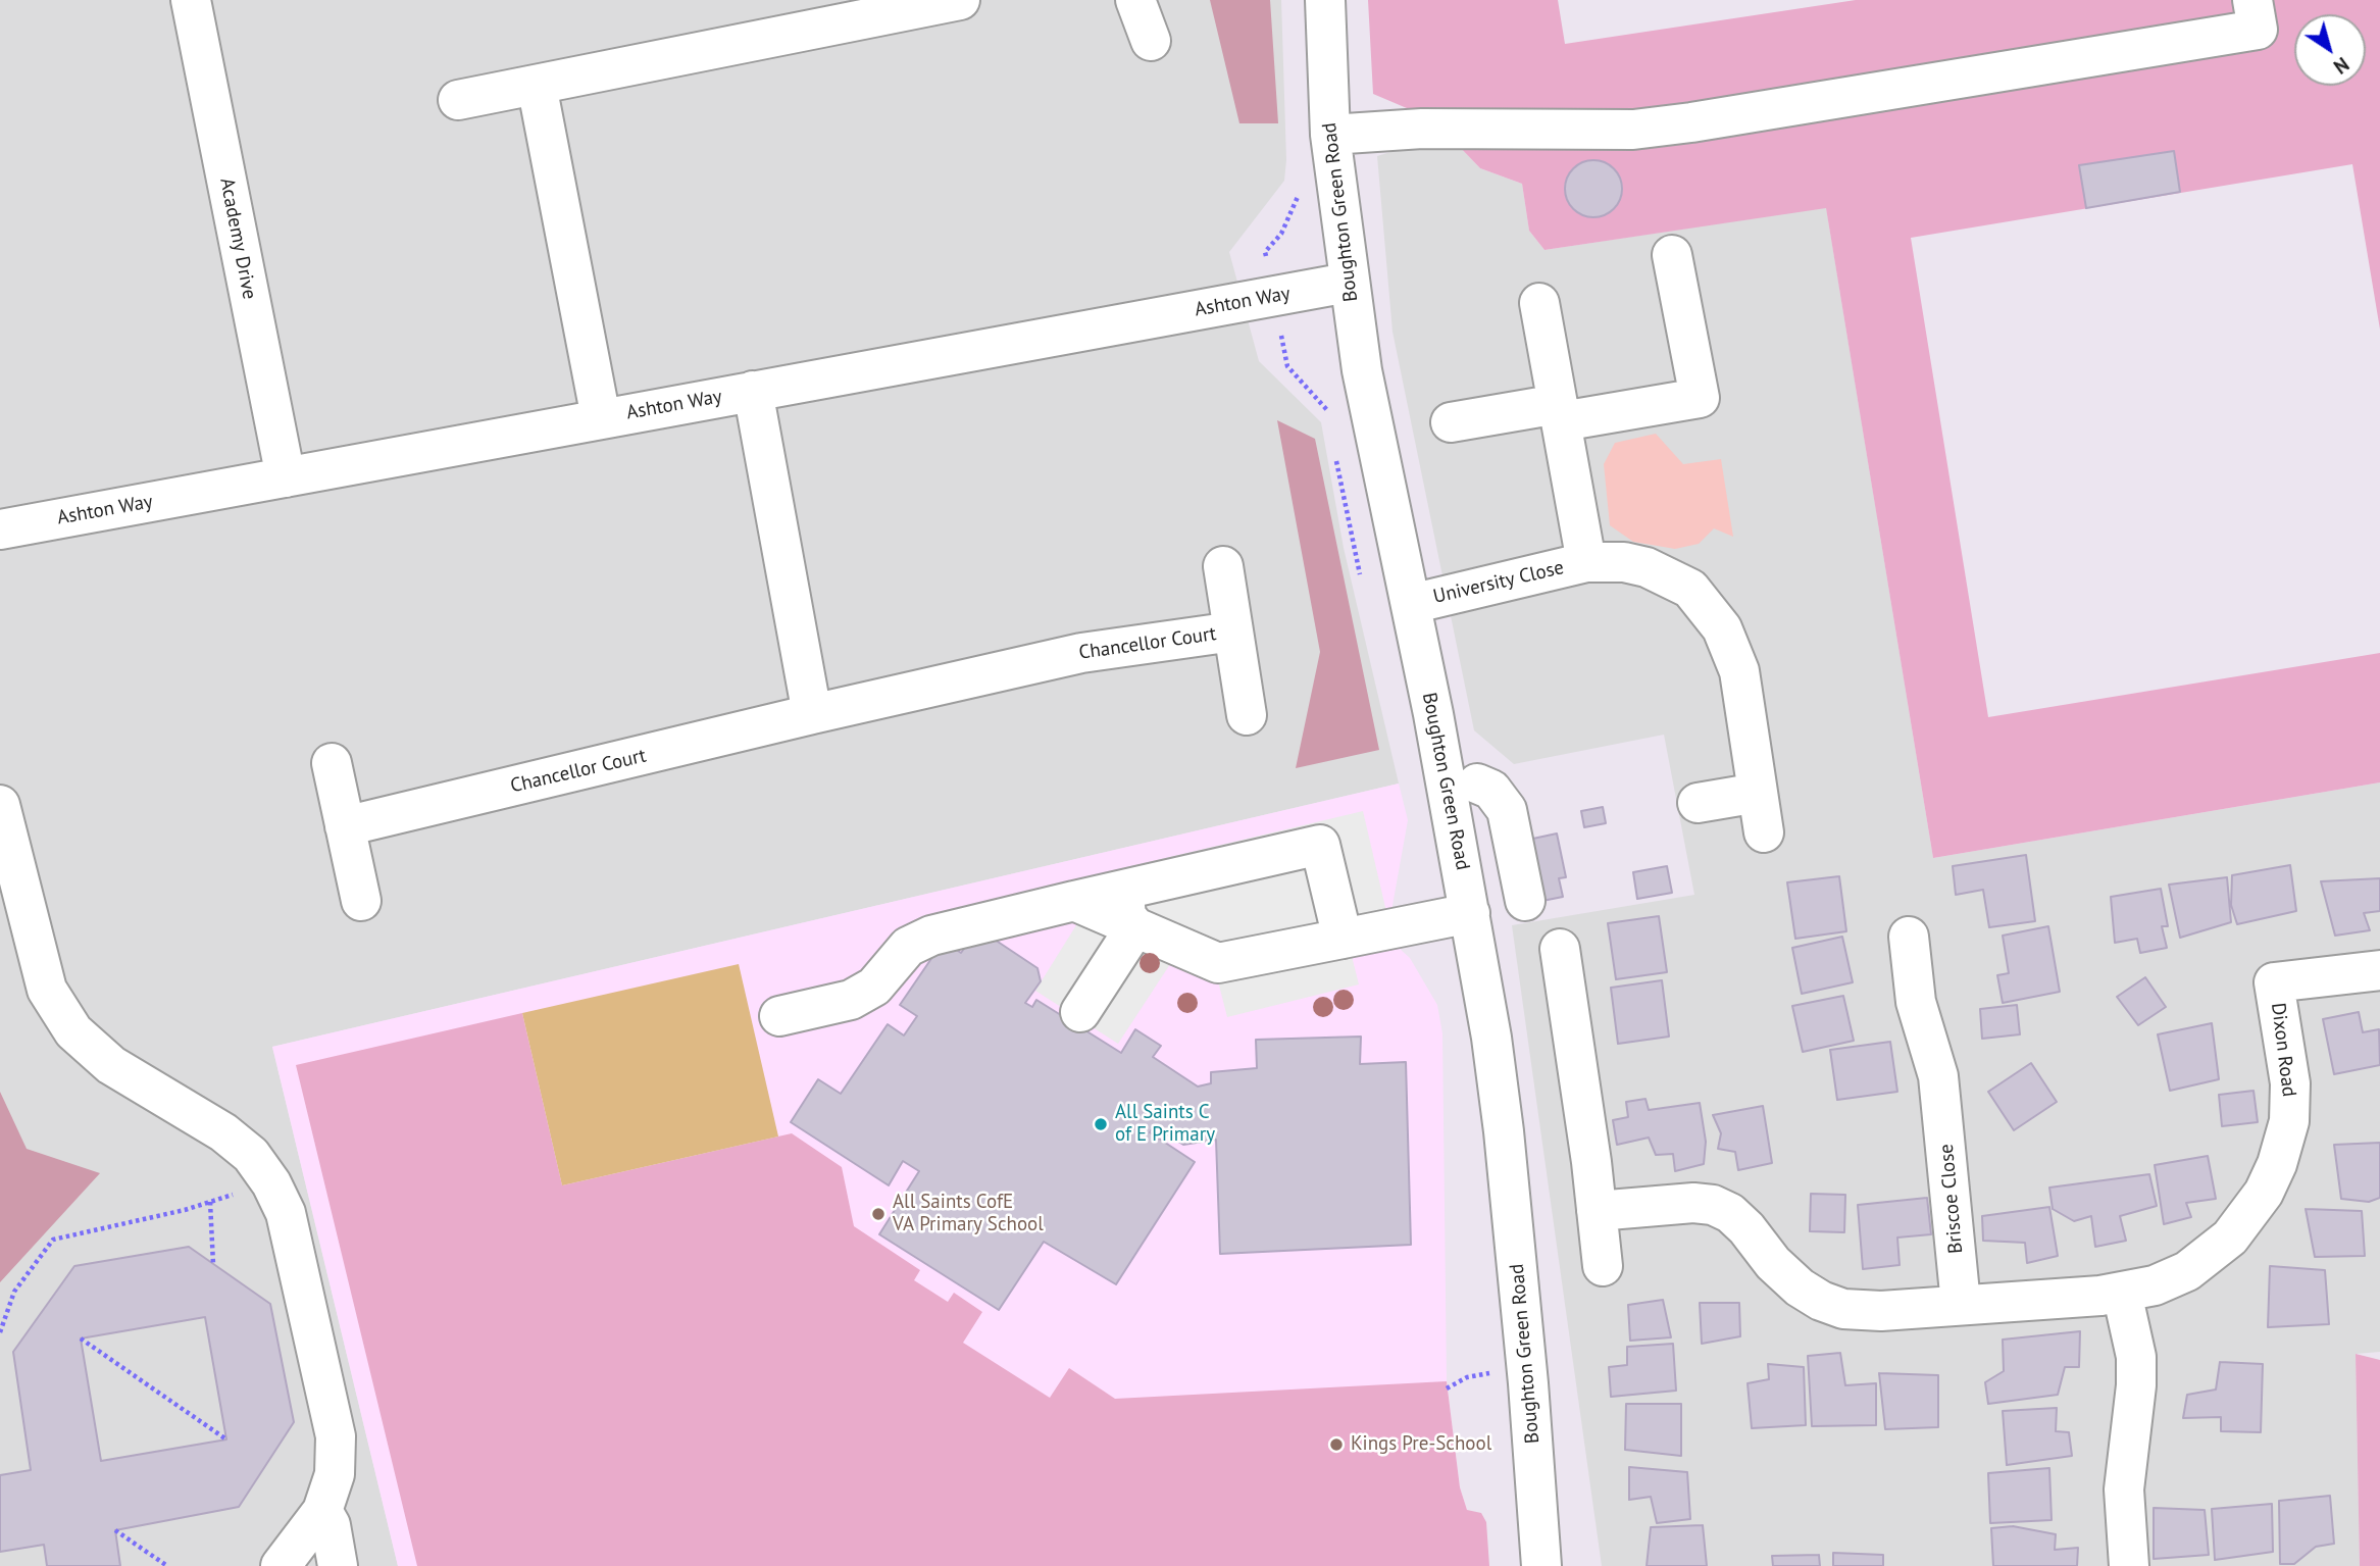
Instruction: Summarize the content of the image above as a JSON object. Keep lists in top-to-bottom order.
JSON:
{
  "streets": {
    "street": [
      "Boughton Green Road",
      "Academy Drive",
      "Ashton Way",
      "University Close",
      "Chancellor Court",
      "Dixon Road",
      "Briscoe Close"
    ]
  },
  "crossings": [
    ["Boughton Green Road", "Ashton Way"],
    ["Boughton Green Road", "University Close"],
    ["Academy Drive", "Ashton Way"]
  ],
  "places": ["All Saints C of E Primary", "All Saints CofE VA Primary School", "Kings Pre-School"],
  "north": "bottom right"
}
